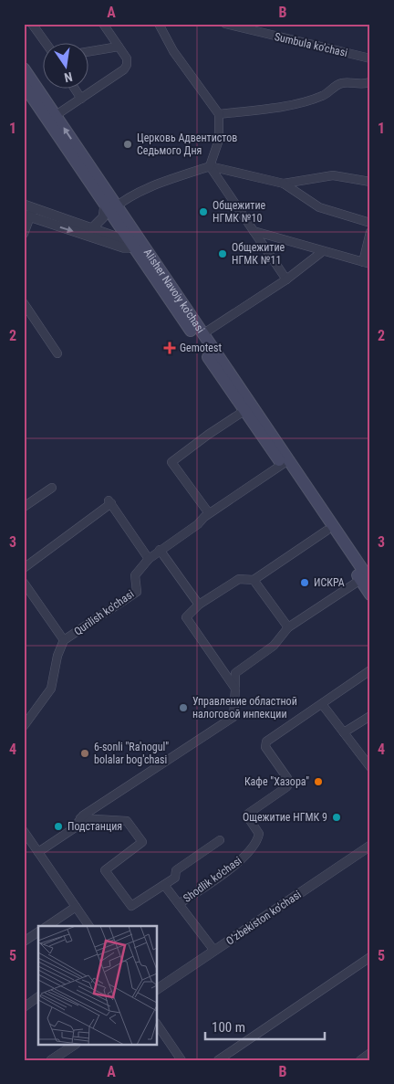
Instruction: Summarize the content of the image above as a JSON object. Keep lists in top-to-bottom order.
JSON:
{
  "streets": {
    "main road": ["Alisher Navoiy ko'chasi"],
    "street": [
      "Sumbula ko'chasi",
      "Qurilish ko'chasi",
      "Shodlik ko'chasi",
      "O‘zbekiston ko‘chasi"
    ]
  },
  "places": {
    "other": [
      "Церковь Адвентистов Седьмого Дня",
      "Общежитие НГМК №10",
      "Общежитие НГМК №11",
      "ИСКРА",
      "Управление областной налоговой инпекции",
      "6-sonli \"Ra'nogul\" bolalar bog'chasi",
      "Кафе \"Хазора\"",
      "Ощежитие НГМК 9",
      "Подстанция"
    ],
    "health": ["Gemotest"]
  },
  "scale_bar": "100 m",
  "north": "bottom",
  "grid": {
    "columns": ["A", "B"],
    "rows": [
      "1",
      "2",
      "3",
      "4",
      "5"
    ]
  }
}
